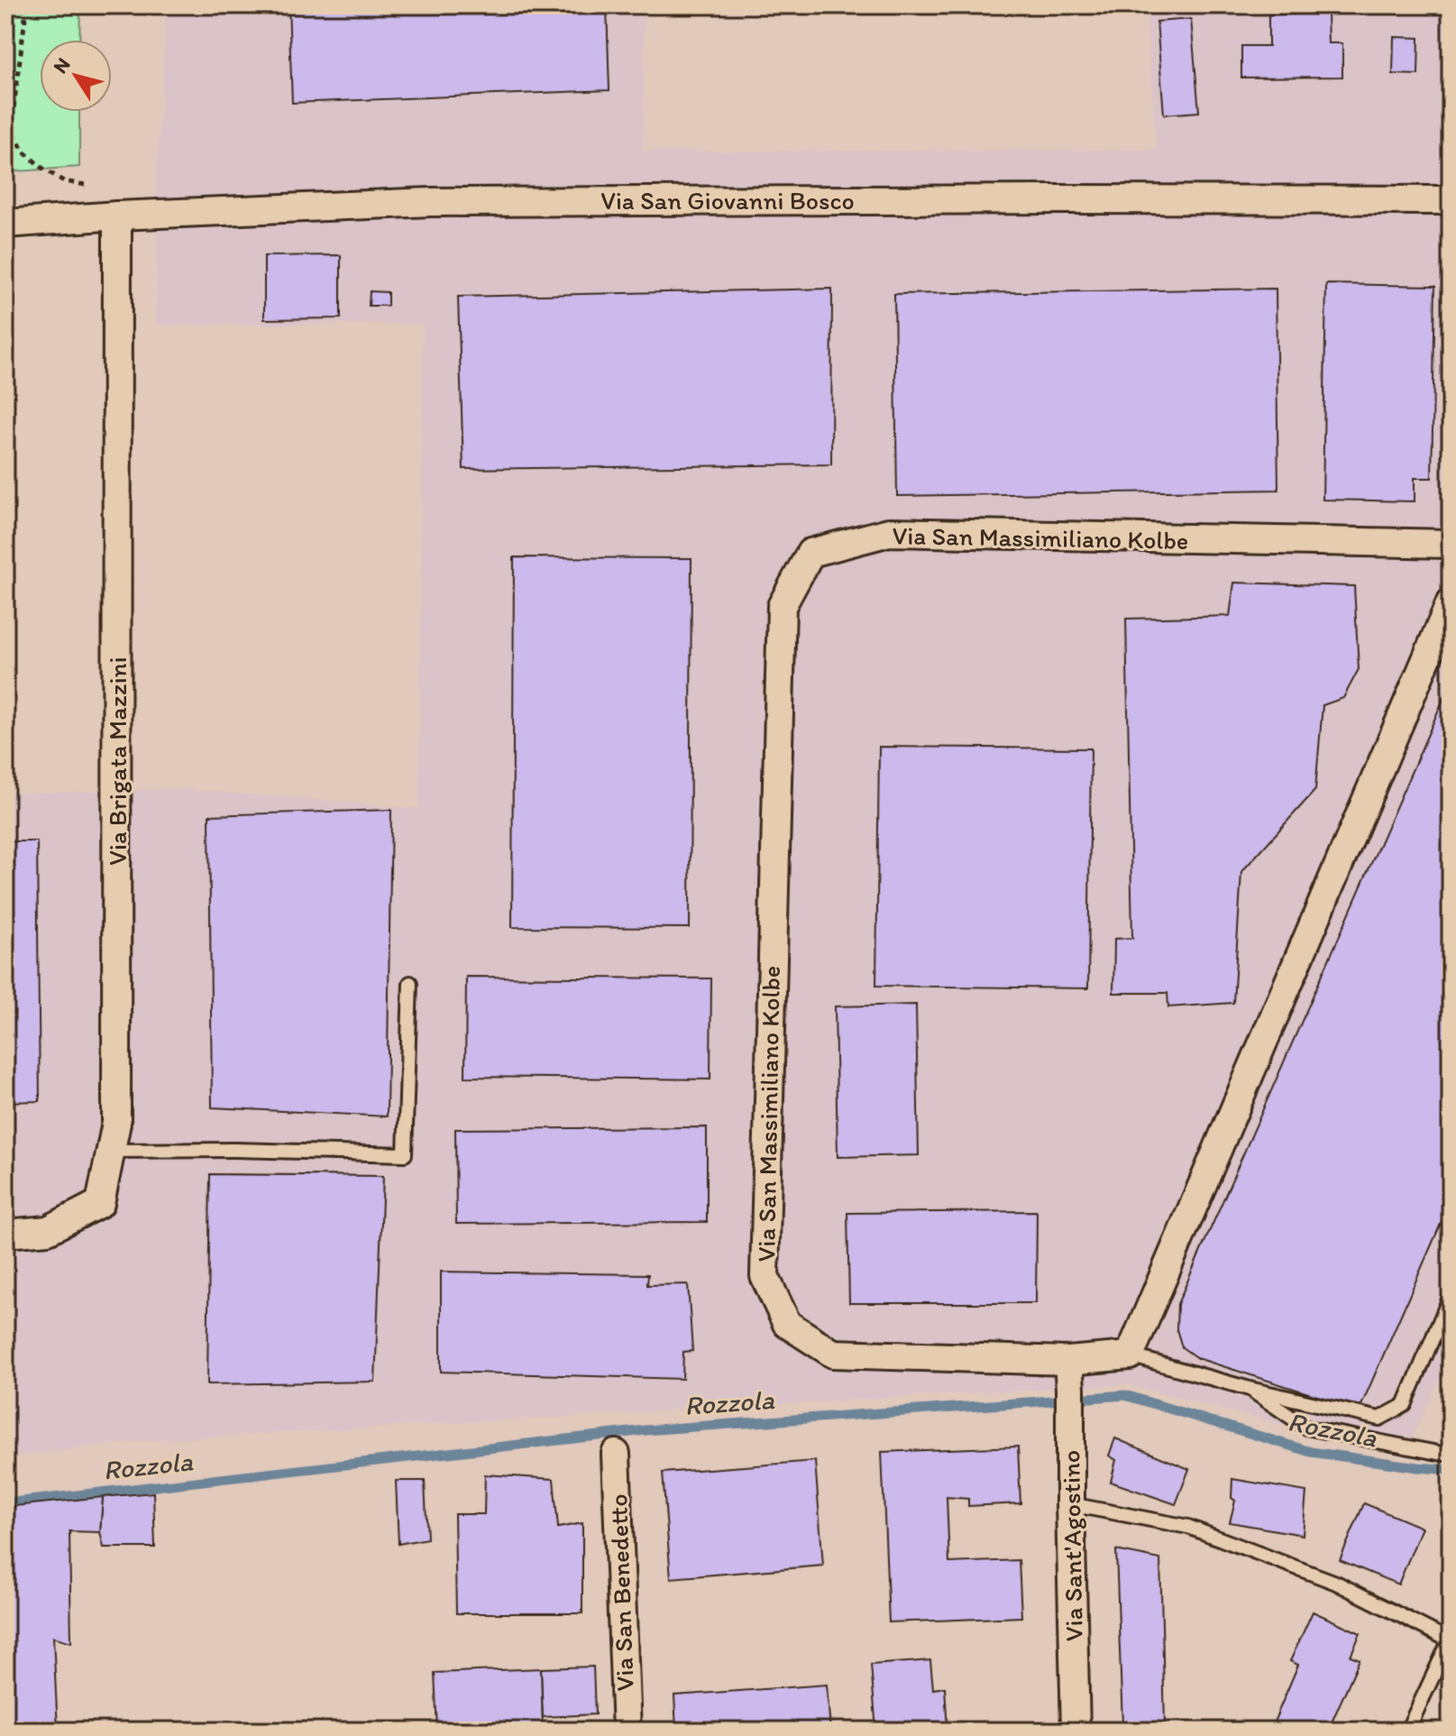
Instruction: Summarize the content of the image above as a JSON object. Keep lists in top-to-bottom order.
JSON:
{
  "streets": {
    "street": [
      "Via San Giovanni Bosco",
      "Via San Massimiliano Kolbe",
      "Via Brigata Mazzini",
      "Via Sant'Agostino",
      "Via San Benedetto"
    ]
  },
  "crossings": [
    ["Via San Giovanni Bosco", "Via Brigata Mazzini"],
    ["Via San Massimiliano Kolbe", "Via Sant'Agostino"]
  ],
  "water": ["Rozzola"],
  "north": "top left"
}
